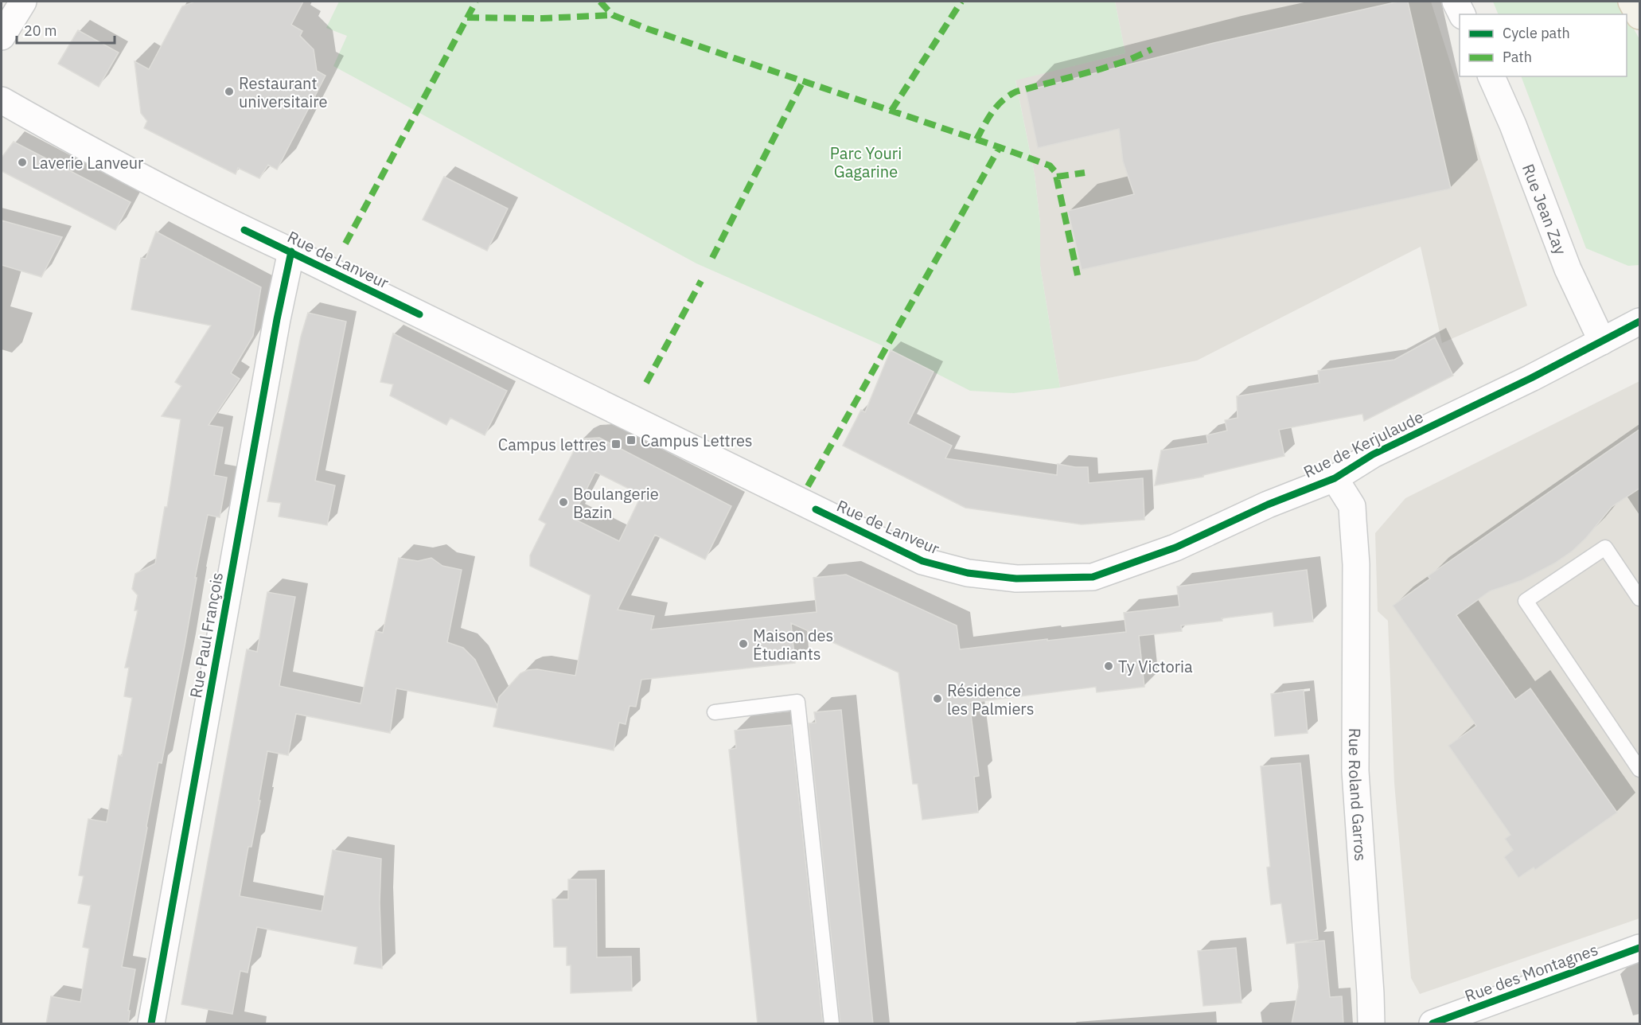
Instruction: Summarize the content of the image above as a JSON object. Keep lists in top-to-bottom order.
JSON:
{
  "streets": {
    "street": [
      "Rue Jean Zay",
      "Rue de Lanveur",
      "Rue de Kerjulaude",
      "Rue Paul François",
      "Rue Roland Garros",
      "Rue des Montagnes"
    ]
  },
  "crossings": [
    ["Rue Jean Zay", "Rue de Kerjulaude"],
    ["Rue de Lanveur", "Rue de Kerjulaude"],
    ["Rue de Lanveur", "Rue Paul François"],
    ["Rue de Kerjulaude", "Rue Roland Garros"]
  ],
  "parks": ["Parc Youri Gagarine"],
  "places": {
    "other": [
      "Restaurant universitaire",
      "Laverie Lanveur",
      "Boulangerie Bazin",
      "Maison des Étudiants",
      "Ty Victoria",
      "Résidence les Palmiers"
    ],
    "transit": ["Campus Lettres", "Campus lettres"]
  },
  "legend": ["Cycle path", "Path"],
  "scale_bar": "20 m"
}
